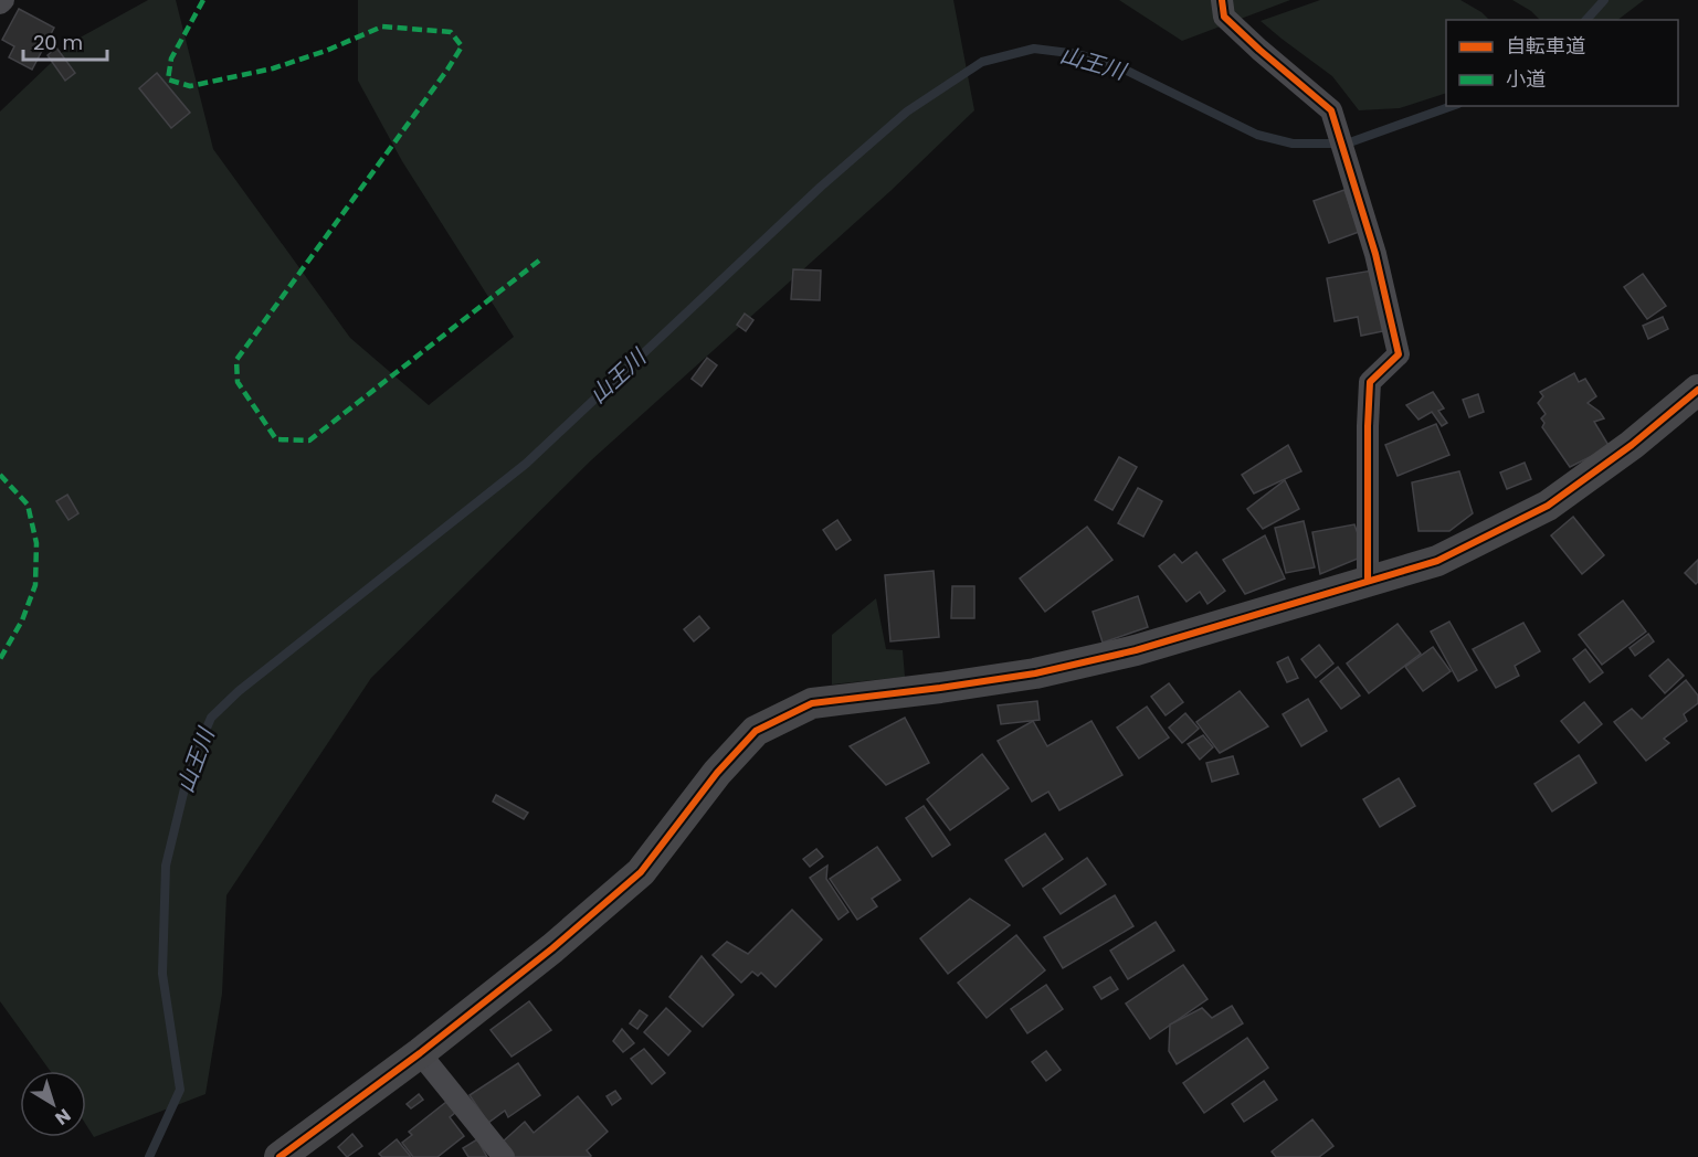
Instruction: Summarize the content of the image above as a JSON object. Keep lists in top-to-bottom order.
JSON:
{
  "water": ["山王川"],
  "legend": ["自転車道", "小道"],
  "scale_bar": "20 m",
  "north": "bottom right"
}
